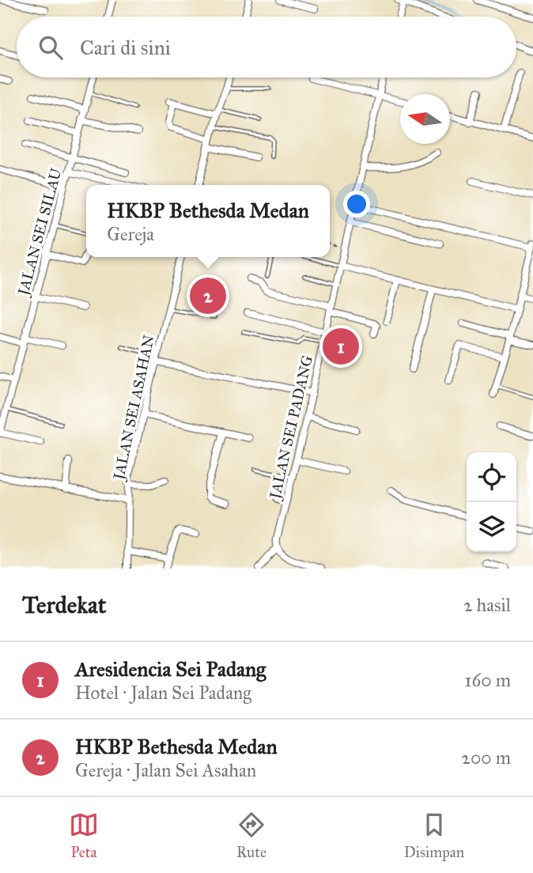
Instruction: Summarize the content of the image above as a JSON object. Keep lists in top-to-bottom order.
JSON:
{
  "streets": {
    "street": ["JALAN SEI SILAU", "JALAN SEI ASAHAN", "JALAN SEI PADANG"]
  },
  "north": "left",
  "page": {
    "search": "Cari di sini",
    "popup": ["HKBP Bethesda Medan", "Gereja"],
    "pins": ["2", "1"],
    "heading": ["Terdekat", "2 hasil"],
    "list": [
      {
        "mark": "1",
        "name": "Aresidencia Sei Padang",
        "note": "Hotel · Jalan Sei Padang",
        "value": "160 m"
      },
      {
        "mark": "2",
        "name": "HKBP Bethesda Medan",
        "note": "Gereja · Jalan Sei Asahan",
        "value": "200 m"
      }
    ],
    "nav": ["Peta", "Rute", "Disimpan"]
  }
}
